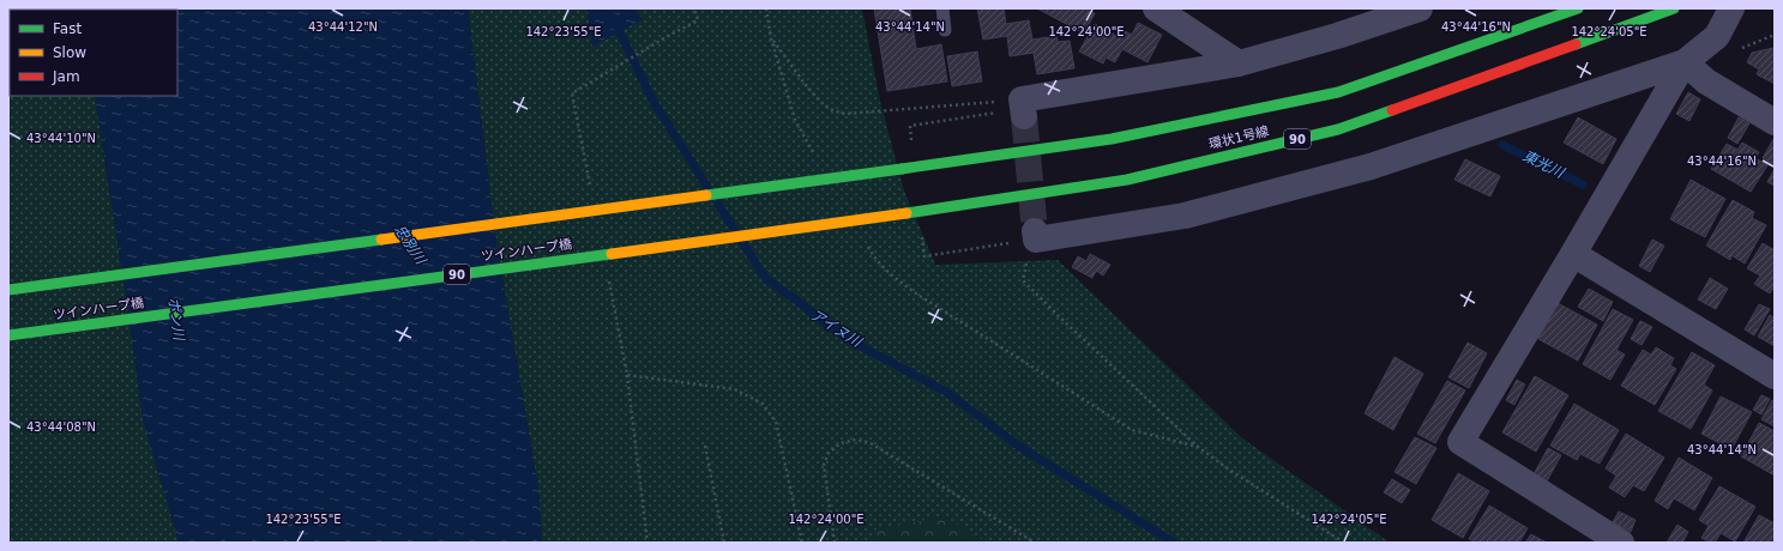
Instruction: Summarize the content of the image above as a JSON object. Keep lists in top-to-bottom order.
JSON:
{
  "streets": {
    "main road": ["環状1号線", "90", "ツインハープ橋"]
  },
  "crossings": [
    ["環状1号線", "ツインハープ橋"]
  ],
  "water": [
    "東光川",
    "忠別川",
    "ポン川",
    "アイヌ川"
  ],
  "legend": ["Fast", "Slow", "Jam"],
  "coordinates": [
    "43°44'12\"N",
    "43°44'14\"N",
    "43°44'16\"N",
    "142°23'55\"E",
    "142°24'00\"E",
    "142°24'05\"E",
    "43°44'10\"N",
    "43°44'08\"N"
  ]
}
